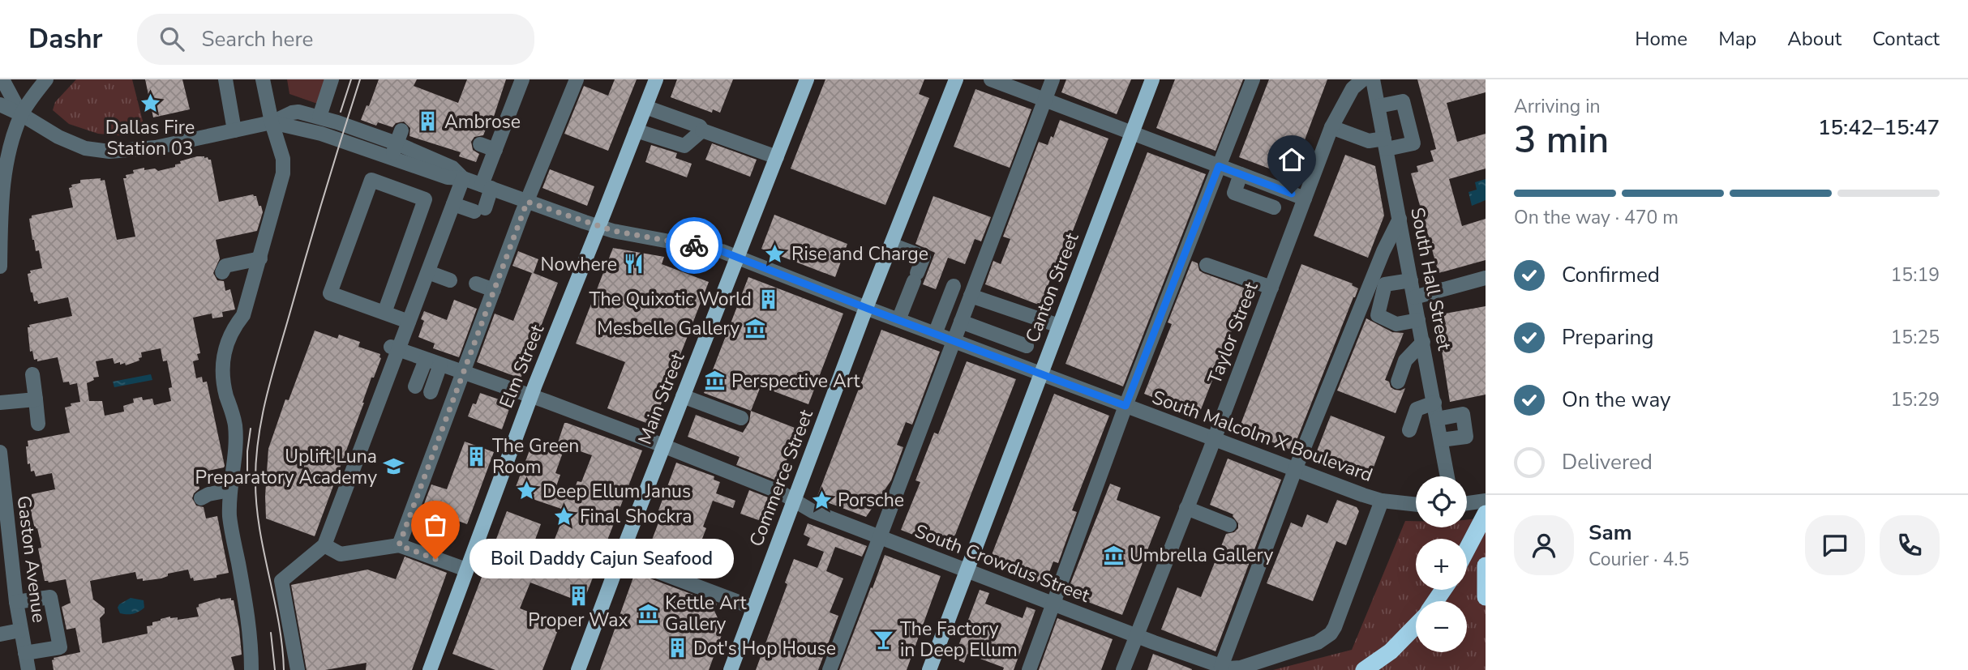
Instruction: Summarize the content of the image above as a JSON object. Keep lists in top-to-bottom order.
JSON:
{
  "streets": {
    "main road": [
      "Canton Street",
      "Elm Street",
      "Main Street",
      "Commerce Street"
    ],
    "street": [
      "South Hall Street",
      "Taylor Street",
      "South Malcolm X Boulevard",
      "Gaston Avenue",
      "South Crowdus Street"
    ]
  },
  "crossings": [
    ["Canton Street", "South Malcolm X Boulevard"],
    ["Canton Street", "South Crowdus Street"],
    ["Taylor Street", "South Malcolm X Boulevard"],
    ["Taylor Street", "South Crowdus Street"],
    ["Elm Street", "South Malcolm X Boulevard"],
    ["Elm Street", "South Crowdus Street"],
    ["Main Street", "South Malcolm X Boulevard"],
    ["Main Street", "South Crowdus Street"],
    ["South Malcolm X Boulevard", "Commerce Street"],
    ["South Malcolm X Boulevard", "South Crowdus Street"],
    ["Commerce Street", "South Crowdus Street"]
  ],
  "places": {
    "place": [
      "Dallas Fire Station 03",
      "Rise and Charge",
      "Deep Ellum Janus",
      "Porsche",
      "Final Shockra"
    ],
    "building": [
      "Ambrose",
      "The Quixotic World",
      "The Green Room",
      "Proper Wax",
      "Dot's Hop House"
    ],
    "restaurant": ["Nowhere"],
    "museum": [
      "Mesbelle Gallery",
      "Perspective Art",
      "Umbrella Gallery",
      "Kettle Art Gallery"
    ],
    "school or university": ["Uplift Luna Preparatory Academy"],
    "other": ["Boil Daddy Cajun Seafood"],
    "bar": ["The Factory in Deep Ellum"]
  },
  "page": {
    "header": "Dashr",
    "search": "Search here",
    "nav": [
      "Home",
      "Map",
      "About",
      "Contact"
    ],
    "heading": ["3 min", "Arriving in", "15:42–15:47"],
    "panel": ["Sam", "Courier · 4.5"],
    "bar": "On the way · 470 m",
    "list": [
      ["Confirmed", "15:19"],
      ["Preparing", "15:25"],
      ["On the way", "15:29"],
      "Delivered"
    ],
    "map_buttons": ["+", "−"],
    "bubble": "Boil Daddy Cajun Seafood"
  }
}
